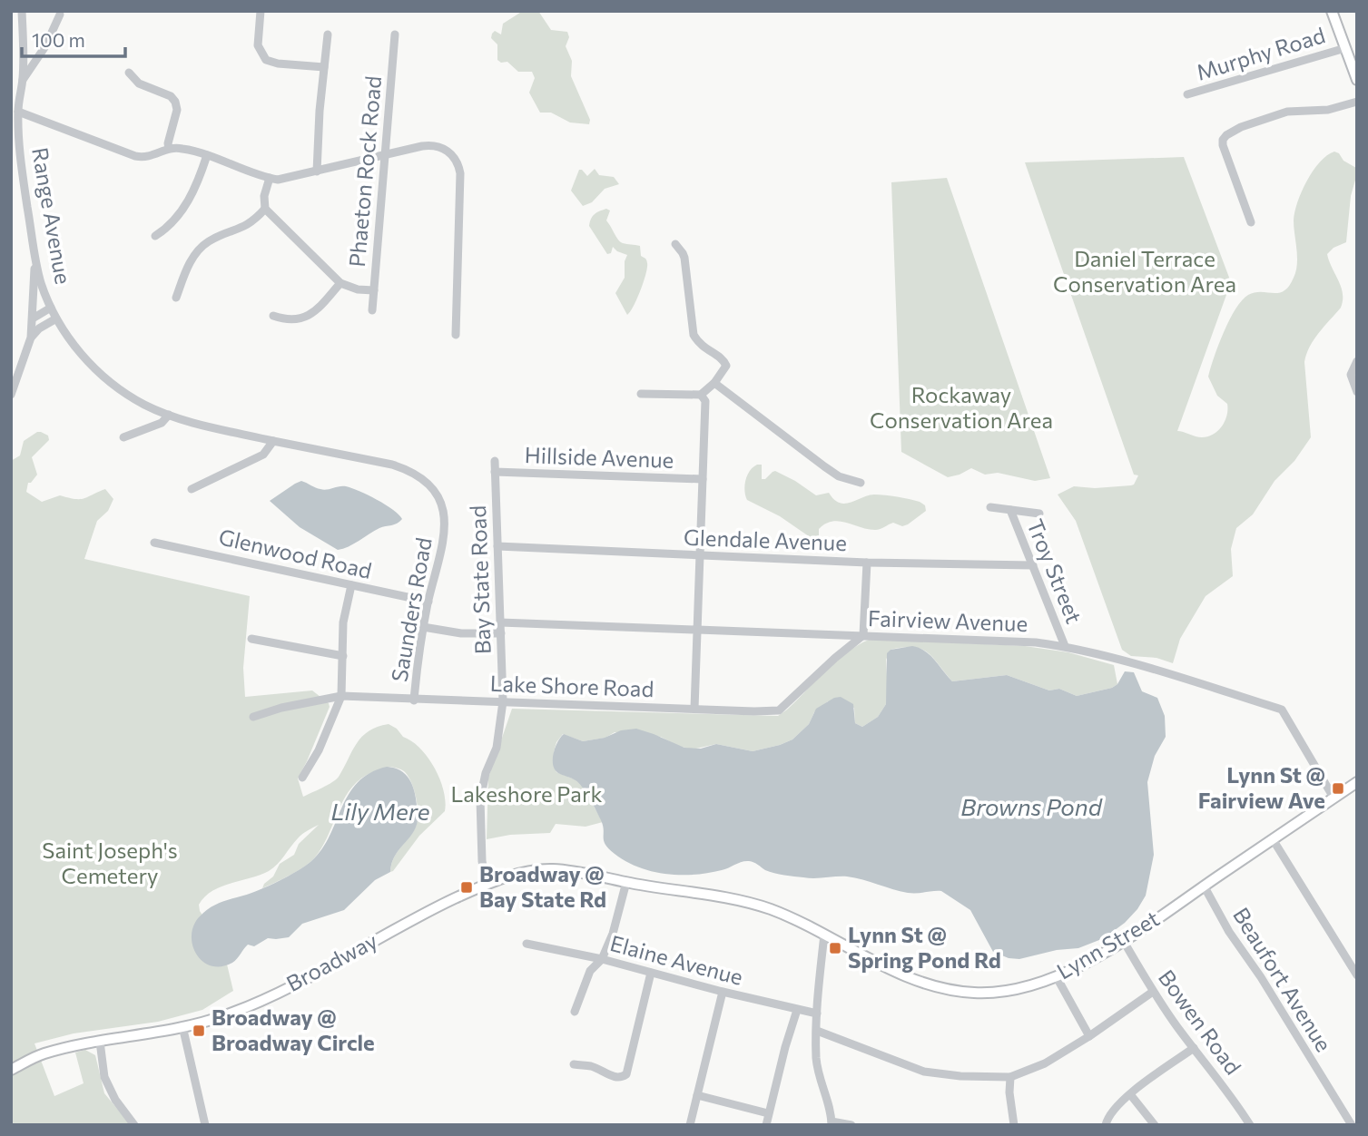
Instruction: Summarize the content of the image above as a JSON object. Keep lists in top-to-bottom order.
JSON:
{
  "streets": {
    "main road": ["Lynn Street", "Broadway"],
    "street": [
      "Murphy Road",
      "Phaeton Rock Road",
      "Range Avenue",
      "Hillside Avenue",
      "Glendale Avenue",
      "Glenwood Road",
      "Troy Street",
      "Bay State Road",
      "Saunders Road",
      "Fairview Avenue",
      "Lake Shore Road",
      "Elaine Avenue",
      "Beaufort Avenue",
      "Bowen Road"
    ]
  },
  "crossings": [
    ["Range Avenue", "Saunders Road"],
    ["Hillside Avenue", "Bay State Road"],
    ["Glendale Avenue", "Troy Street"],
    ["Glendale Avenue", "Bay State Road"],
    ["Glenwood Road", "Saunders Road"],
    ["Troy Street", "Fairview Avenue"],
    ["Bay State Road", "Fairview Avenue"],
    ["Bay State Road", "Lake Shore Road"],
    ["Bay State Road", "Broadway"],
    ["Saunders Road", "Lake Shore Road"],
    ["Fairview Avenue", "Lake Shore Road"],
    ["Fairview Avenue", "Lynn Street"],
    ["Lynn Street", "Broadway"],
    ["Lynn Street", "Beaufort Avenue"],
    ["Lynn Street", "Bowen Road"]
  ],
  "water": ["Browns Pond", "Lily Mere"],
  "parks": [
    "Daniel Terrace Conservation Area",
    "Rockaway Conservation Area",
    "Lakeshore Park",
    "Saint Joseph's Cemetery"
  ],
  "places": {
    "transit": [
      "Lynn St @ Fairview Ave",
      "Broadway @ Bay State Rd",
      "Lynn St @ Spring Pond Rd",
      "Broadway @ Broadway Circle"
    ]
  },
  "scale_bar": "100 m"
}
